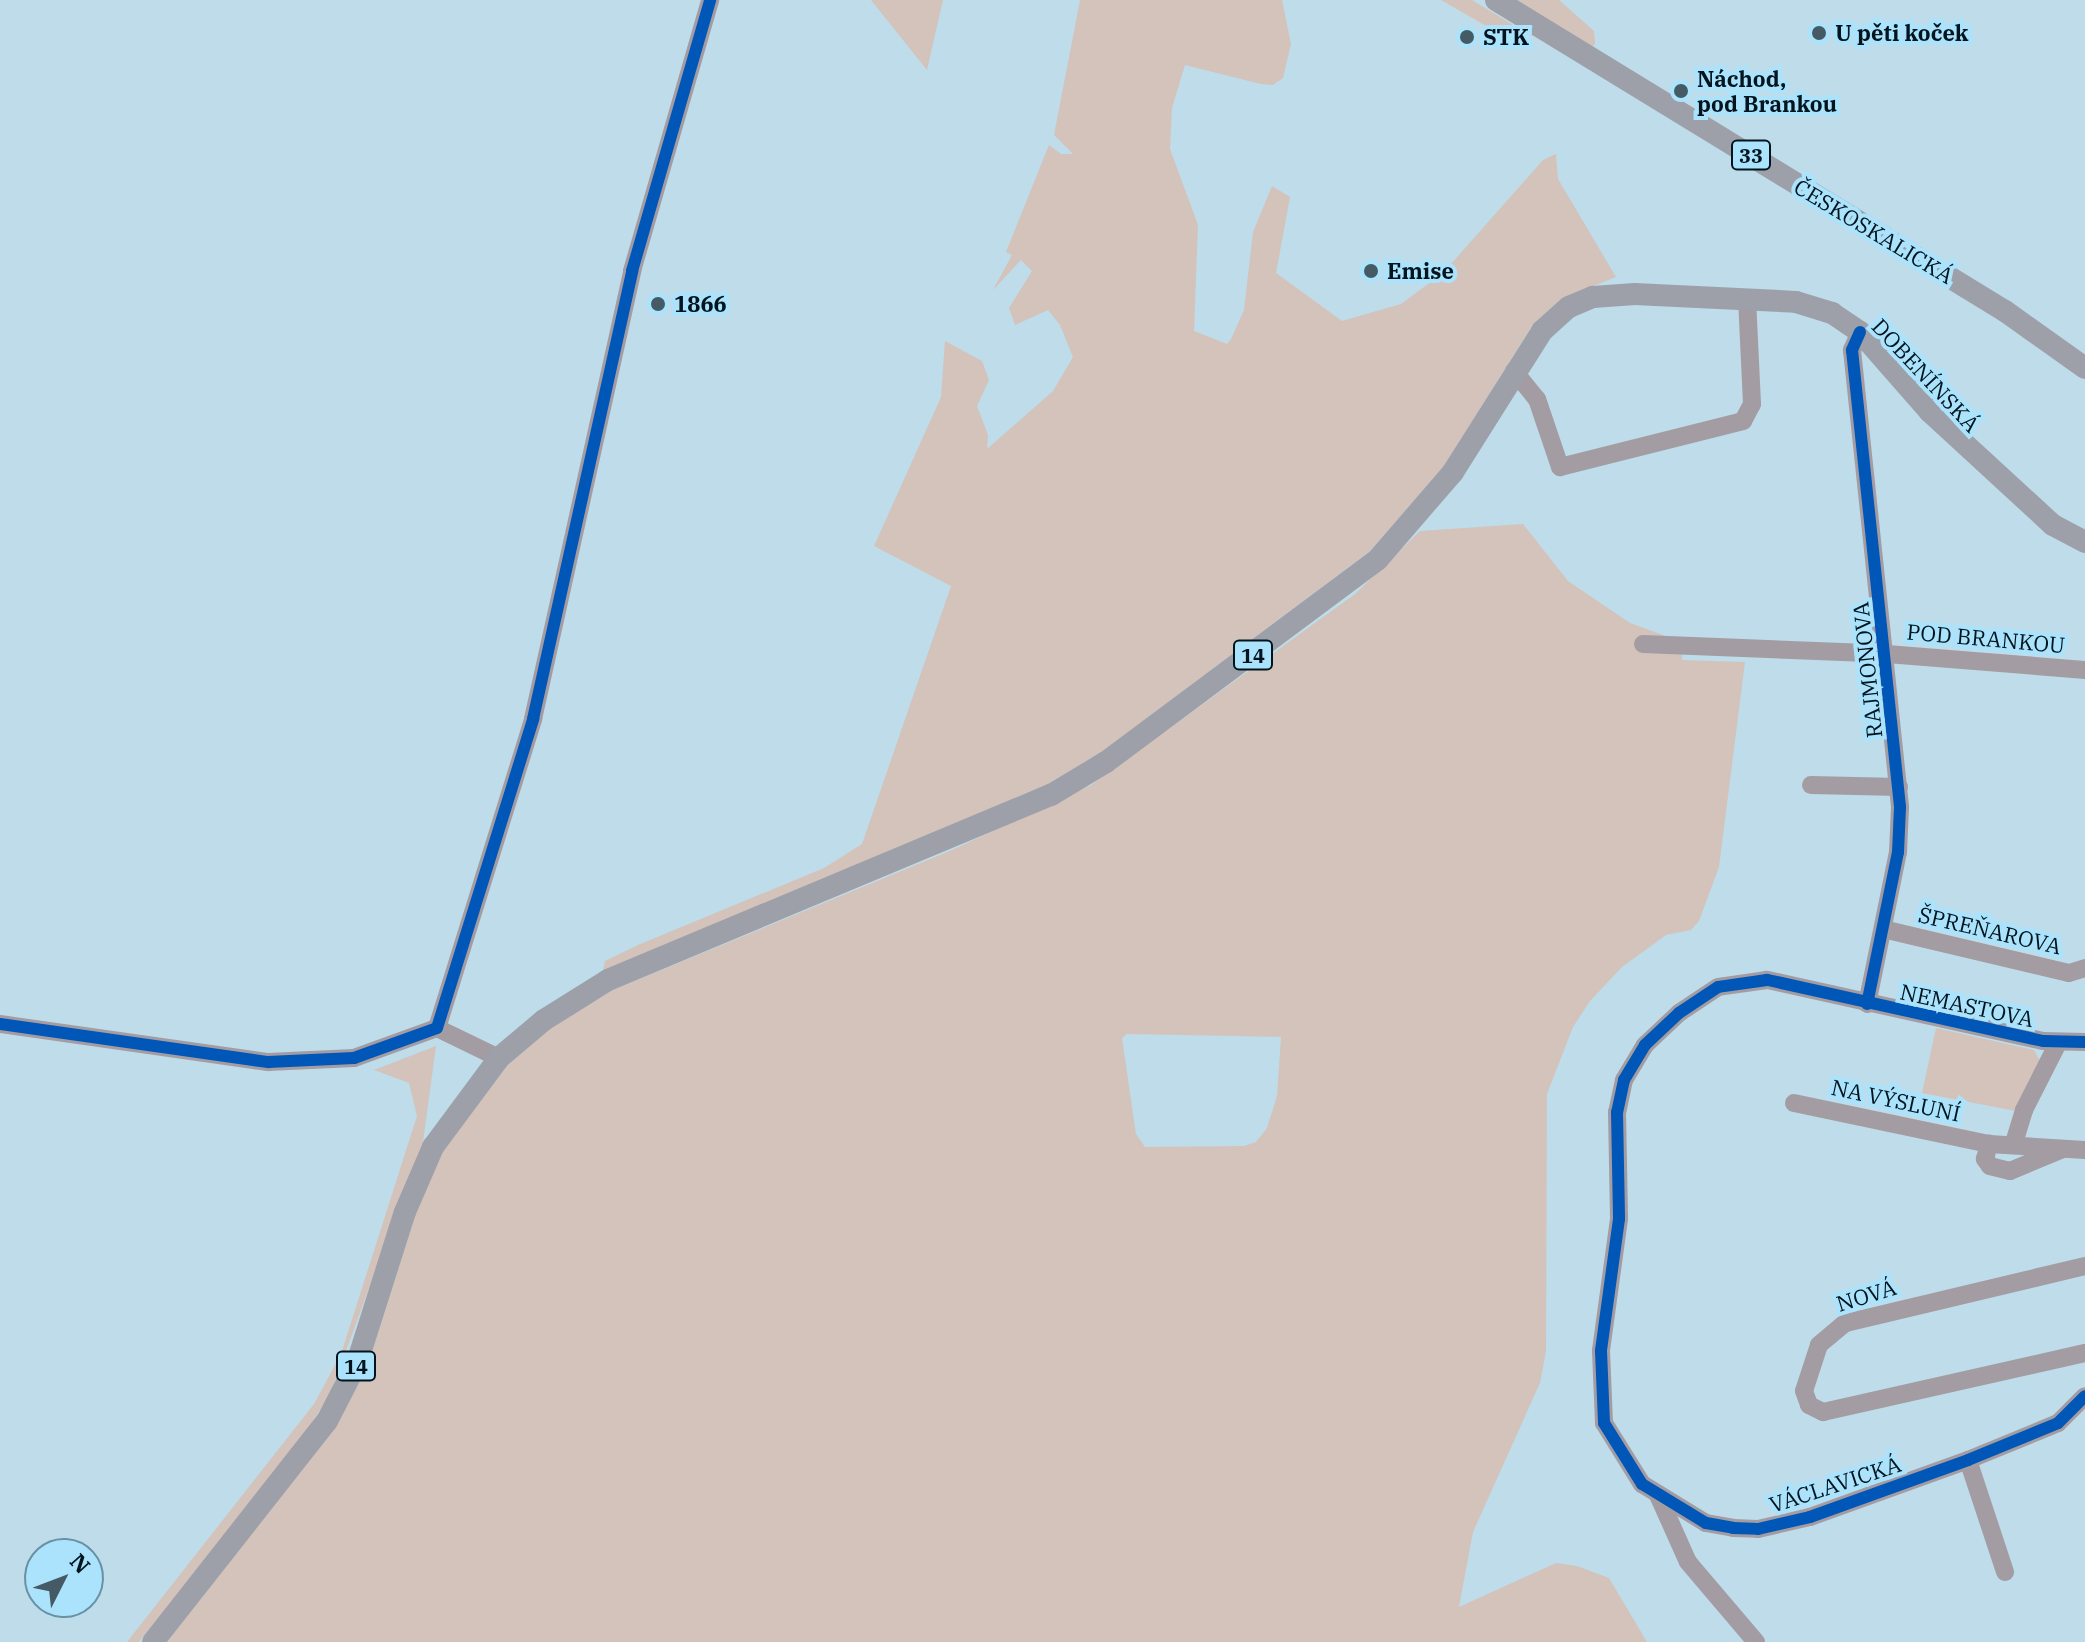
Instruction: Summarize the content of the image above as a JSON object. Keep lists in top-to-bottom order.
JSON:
{
  "streets": {
    "main road": [
      "33",
      "ČESKOSKALICKÁ",
      "DOBENÍNSKÁ",
      "14"
    ],
    "street": [
      "POD BRANKOU",
      "RAJMONOVA",
      "ŠPREŇAROVA",
      "NEMASTOVA",
      "NA VÝSLUNÍ",
      "NOVÁ",
      "VÁCLAVICKÁ"
    ]
  },
  "crossings": [
    ["DOBENÍNSKÁ", "14"],
    ["DOBENÍNSKÁ", "RAJMONOVA"],
    ["POD BRANKOU", "RAJMONOVA"],
    ["RAJMONOVA", "ŠPREŇAROVA"],
    ["RAJMONOVA", "NEMASTOVA"],
    ["NEMASTOVA", "VÁCLAVICKÁ"]
  ],
  "places": [
    "U pěti koček",
    "STK",
    "Náchod, pod Brankou",
    "Emise",
    "1866"
  ],
  "north": "top right"
}
